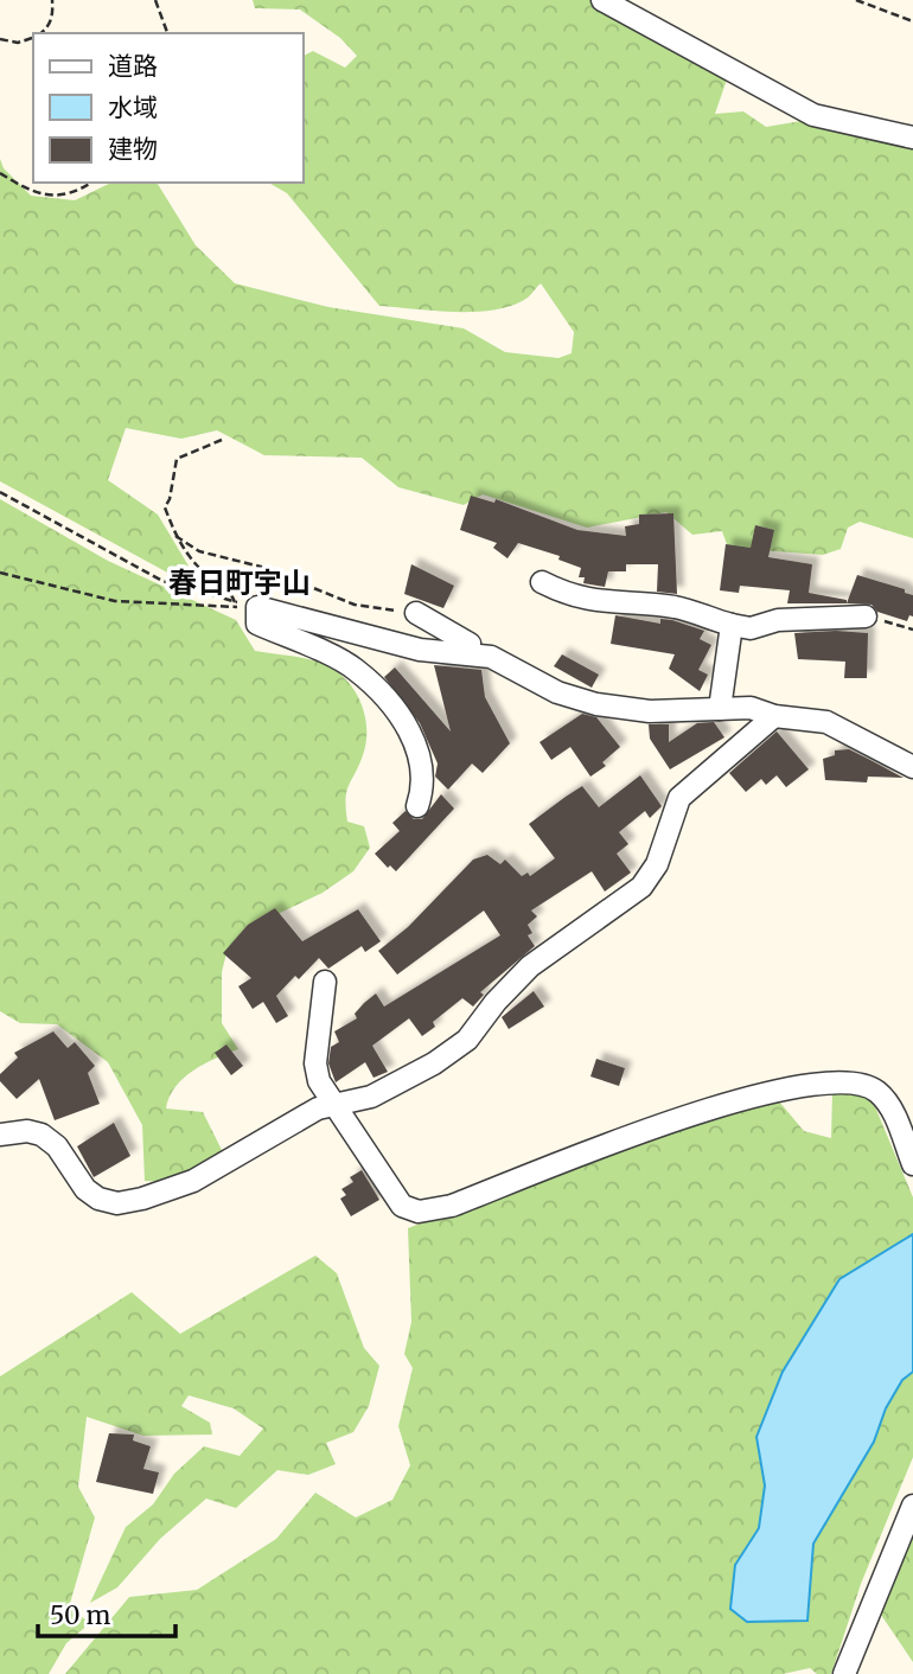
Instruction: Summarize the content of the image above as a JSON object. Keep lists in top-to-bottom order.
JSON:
{
  "districts": ["春日町宇山"],
  "legend": ["道路", "水域", "建物"],
  "scale_bar": "50 m"
}
